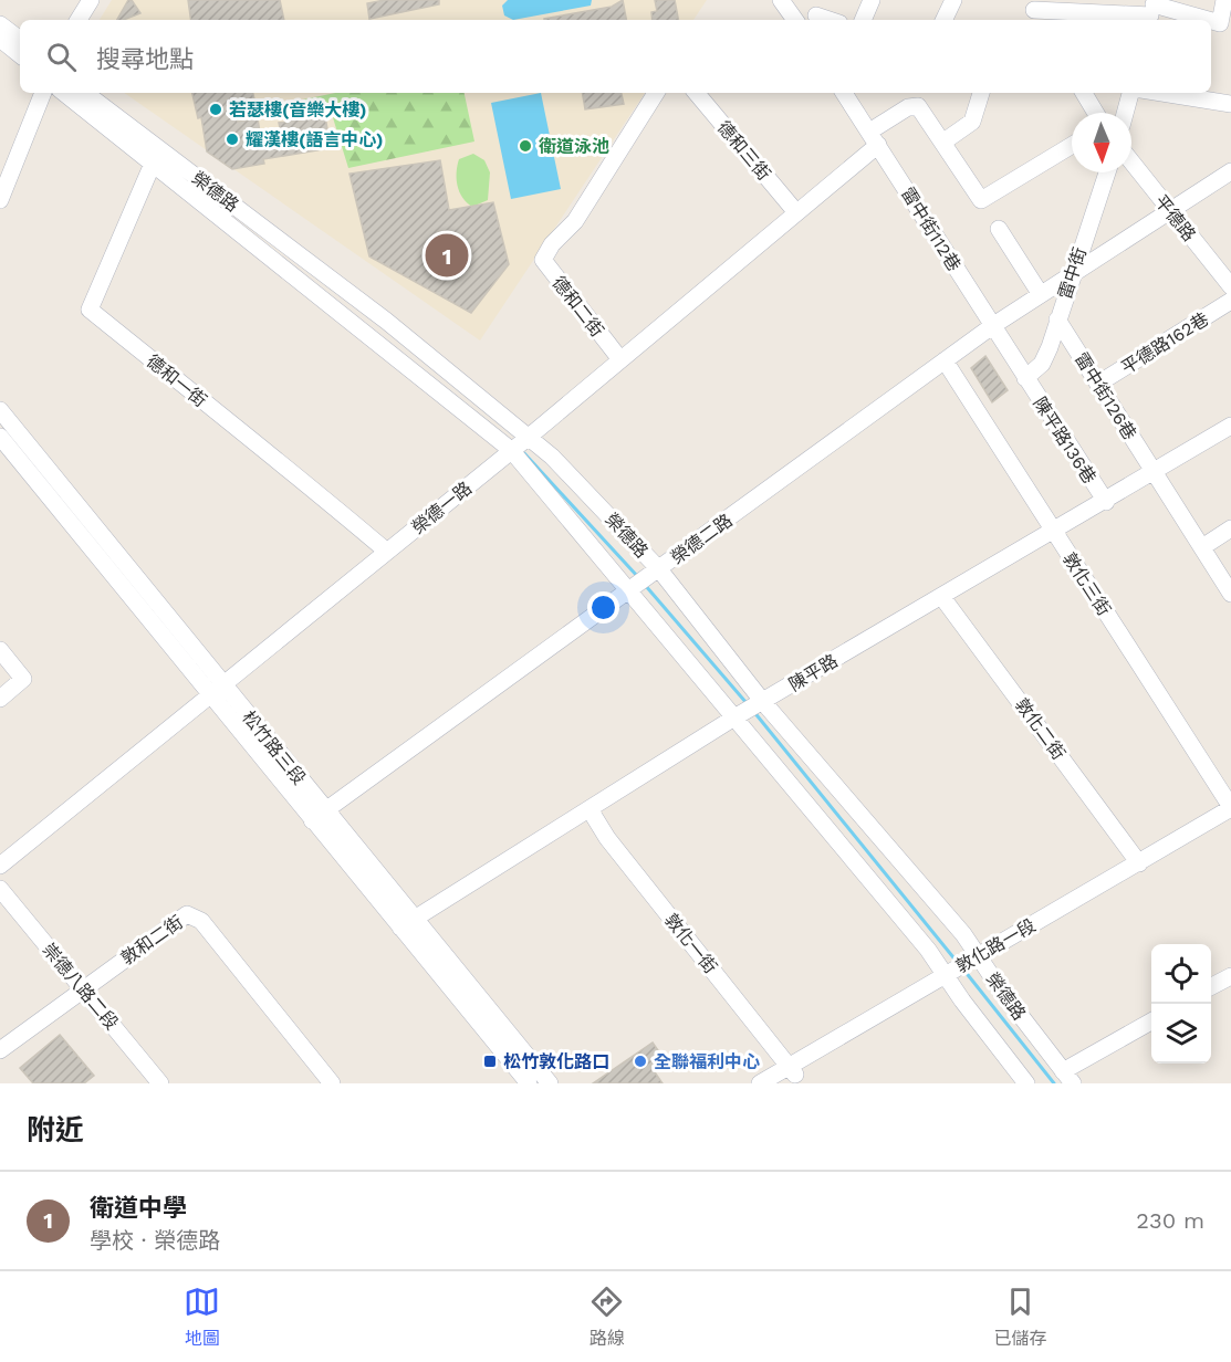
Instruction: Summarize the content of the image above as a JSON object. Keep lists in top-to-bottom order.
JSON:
{
  "streets": {
    "street": [
      "德和三街",
      "榮德路",
      "平德路",
      "雷中街112巷",
      "雷中街",
      "德和二街",
      "平德路162巷",
      "德和一街",
      "雷中街126巷",
      "陳平路136巷",
      "榮德一路",
      "榮德二路",
      "敦化三街",
      "陳平路",
      "敦化二街",
      "松竹路三段",
      "敦和二街",
      "敦化一街",
      "敦化路一段",
      "崇德八路二段"
    ]
  },
  "crossings": [
    ["德和三街", "榮德一路"],
    ["榮德路", "德和一街"],
    ["榮德路", "榮德一路"],
    ["榮德路", "榮德二路"],
    ["榮德路", "陳平路"],
    ["榮德路", "敦化路一段"],
    ["雷中街112巷", "雷中街"],
    ["雷中街112巷", "陳平路136巷"],
    ["雷中街112巷", "榮德一路"],
    ["雷中街112巷", "榮德二路"],
    ["雷中街", "雷中街126巷"],
    ["雷中街", "陳平路136巷"],
    ["德和二街", "榮德一路"],
    ["平德路162巷", "雷中街126巷"],
    ["德和一街", "榮德一路"],
    ["雷中街126巷", "陳平路"],
    ["陳平路136巷", "陳平路"],
    ["榮德一路", "松竹路三段"],
    ["榮德二路", "敦化三街"],
    ["榮德二路", "松竹路三段"],
    ["敦化三街", "陳平路"],
    ["敦化三街", "敦化路一段"],
    ["陳平路", "敦化二街"],
    ["陳平路", "松竹路三段"],
    ["陳平路", "敦化一街"],
    ["敦化二街", "敦化路一段"],
    ["敦和二街", "崇德八路二段"],
    ["敦化一街", "敦化路一段"]
  ],
  "places": {
    "other": [
      "若瑟樓(音樂大樓)",
      "耀漢樓(語言中心)",
      "衛道泳池",
      "全聯福利中心"
    ],
    "transit": ["松竹敦化路口"]
  },
  "north": "bottom",
  "page": {
    "search": "搜尋地點",
    "pins": "1",
    "heading": "附近",
    "list": [
      {
        "mark": "1",
        "name": "衛道中學",
        "note": "學校 · 榮德路",
        "value": "230 m"
      }
    ],
    "nav": ["地圖", "路線", "已儲存"]
  }
}
